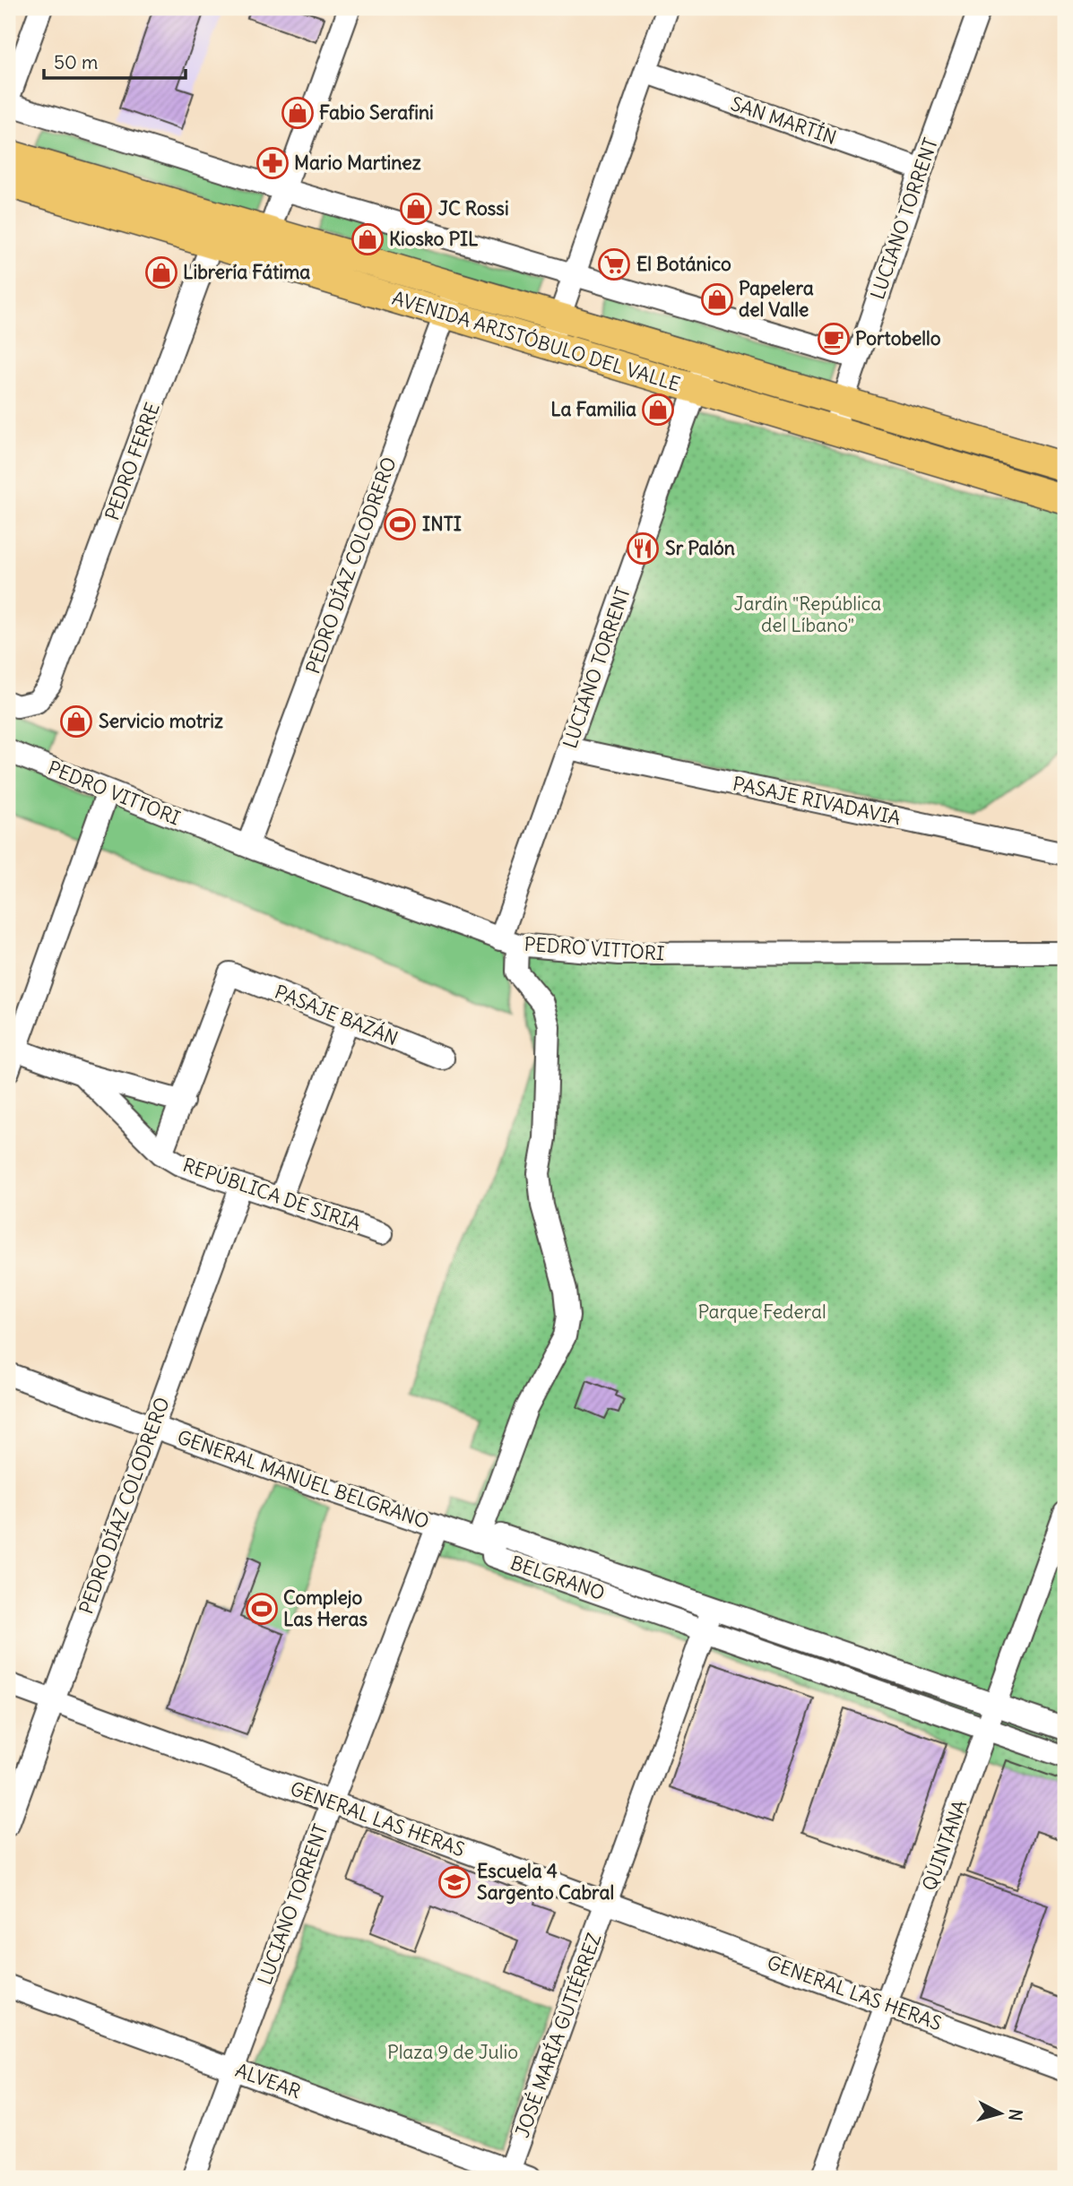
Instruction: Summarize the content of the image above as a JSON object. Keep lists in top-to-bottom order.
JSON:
{
  "streets": {
    "main road": ["AVENIDA ARISTÓBULO DEL VALLE"],
    "street": [
      "SAN MARTÍN",
      "LUCIANO TORRENT",
      "PEDRO FERRE",
      "PEDRO DÍAZ COLODRERO",
      "PEDRO VITTORI",
      "PASAJE RIVADAVIA",
      "PASAJE BAZÁN",
      "REPÚBLICA DE SIRIA",
      "GENERAL MANUEL BELGRANO",
      "BELGRANO",
      "GENERAL LAS HERAS",
      "QUINTANA",
      "JOSÉ MARÍA GUTIÉRREZ",
      "ALVEAR"
    ]
  },
  "crossings": [
    ["SAN MARTÍN", "LUCIANO TORRENT"],
    ["LUCIANO TORRENT", "AVENIDA ARISTÓBULO DEL VALLE"],
    ["LUCIANO TORRENT", "PEDRO VITTORI"],
    ["LUCIANO TORRENT", "PASAJE RIVADAVIA"],
    ["LUCIANO TORRENT", "GENERAL MANUEL BELGRANO"],
    ["LUCIANO TORRENT", "BELGRANO"],
    ["LUCIANO TORRENT", "GENERAL LAS HERAS"],
    ["LUCIANO TORRENT", "ALVEAR"],
    ["AVENIDA ARISTÓBULO DEL VALLE", "PEDRO FERRE"],
    ["AVENIDA ARISTÓBULO DEL VALLE", "PEDRO DÍAZ COLODRERO"],
    ["PEDRO DÍAZ COLODRERO", "PEDRO VITTORI"],
    ["PEDRO DÍAZ COLODRERO", "REPÚBLICA DE SIRIA"],
    ["PEDRO DÍAZ COLODRERO", "GENERAL MANUEL BELGRANO"],
    ["PEDRO DÍAZ COLODRERO", "GENERAL LAS HERAS"],
    ["PASAJE BAZÁN", "REPÚBLICA DE SIRIA"],
    ["GENERAL MANUEL BELGRANO", "BELGRANO"],
    ["BELGRANO", "QUINTANA"],
    ["BELGRANO", "JOSÉ MARÍA GUTIÉRREZ"],
    ["GENERAL LAS HERAS", "QUINTANA"],
    ["GENERAL LAS HERAS", "JOSÉ MARÍA GUTIÉRREZ"],
    ["JOSÉ MARÍA GUTIÉRREZ", "ALVEAR"]
  ],
  "parks": ["Jardín \"República del Líbano\"", "Parque Federal", "Plaza 9 de Julio"],
  "places": {
    "shop": [
      "Fabio Serafini",
      "JC Rossi",
      "Kiosko PIL",
      "Librería Fátima",
      "Papelera del Valle",
      "La Familia",
      "Servicio motriz"
    ],
    "pharmacy": ["Mario Martinez"],
    "supermarket": ["El Botánico"],
    "cafe": ["Portobello"],
    "sports": ["INTI", "Complejo Las Heras"],
    "restaurant": ["Sr Palón"],
    "school or university": ["Escuela 4 Sargento Cabral"]
  },
  "scale_bar": "50 m",
  "north": "right"
}
